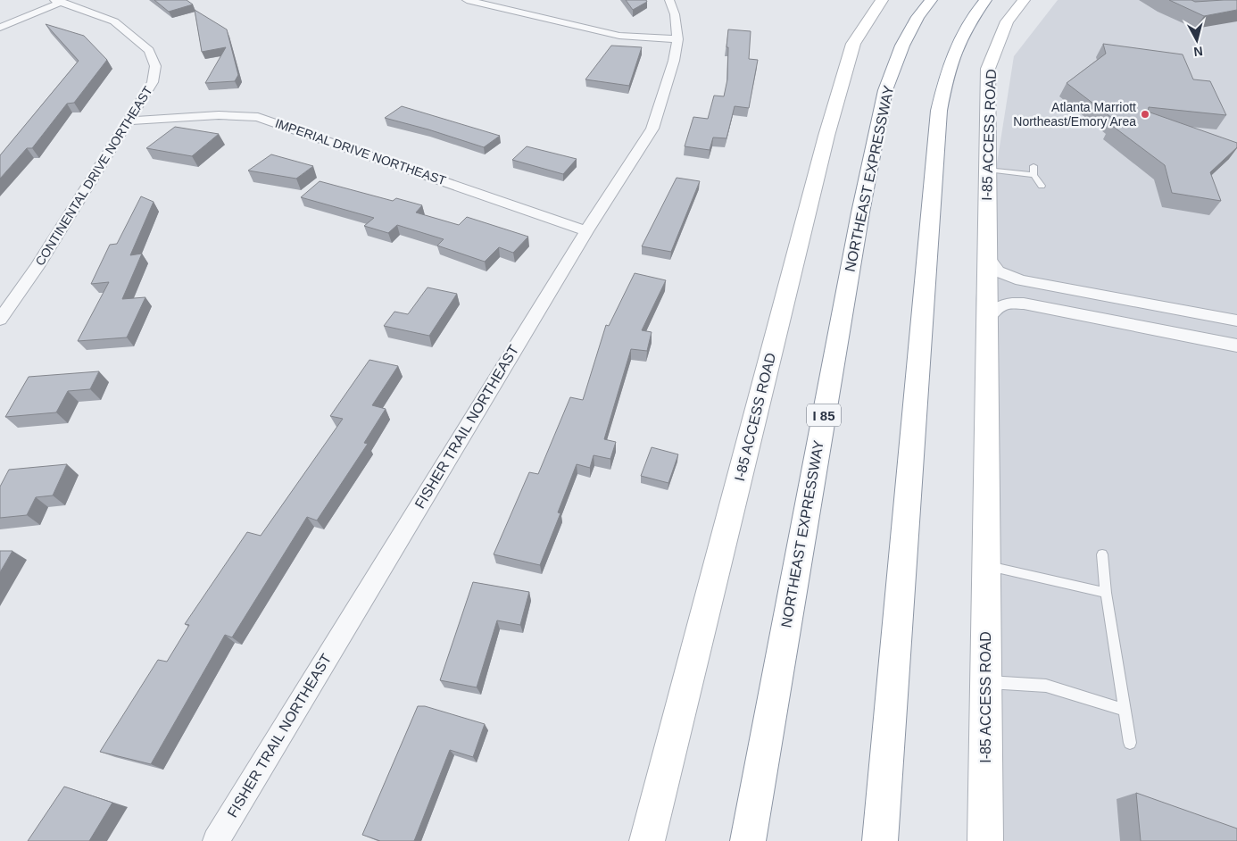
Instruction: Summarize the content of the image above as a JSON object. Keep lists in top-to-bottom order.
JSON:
{
  "streets": {
    "main road": ["I-85 ACCESS ROAD", "NORTHEAST EXPRESSWAY", "I 85"],
    "street": ["IMPERIAL DRIVE NORTHEAST", "CONTINENTAL DRIVE NORTHEAST", "FISHER TRAIL NORTHEAST"]
  },
  "crossings": [
    ["IMPERIAL DRIVE NORTHEAST", "CONTINENTAL DRIVE NORTHEAST"],
    ["IMPERIAL DRIVE NORTHEAST", "FISHER TRAIL NORTHEAST"]
  ],
  "places": ["Atlanta Marriott Northeast/Emory Area"],
  "north": "bottom"
}
